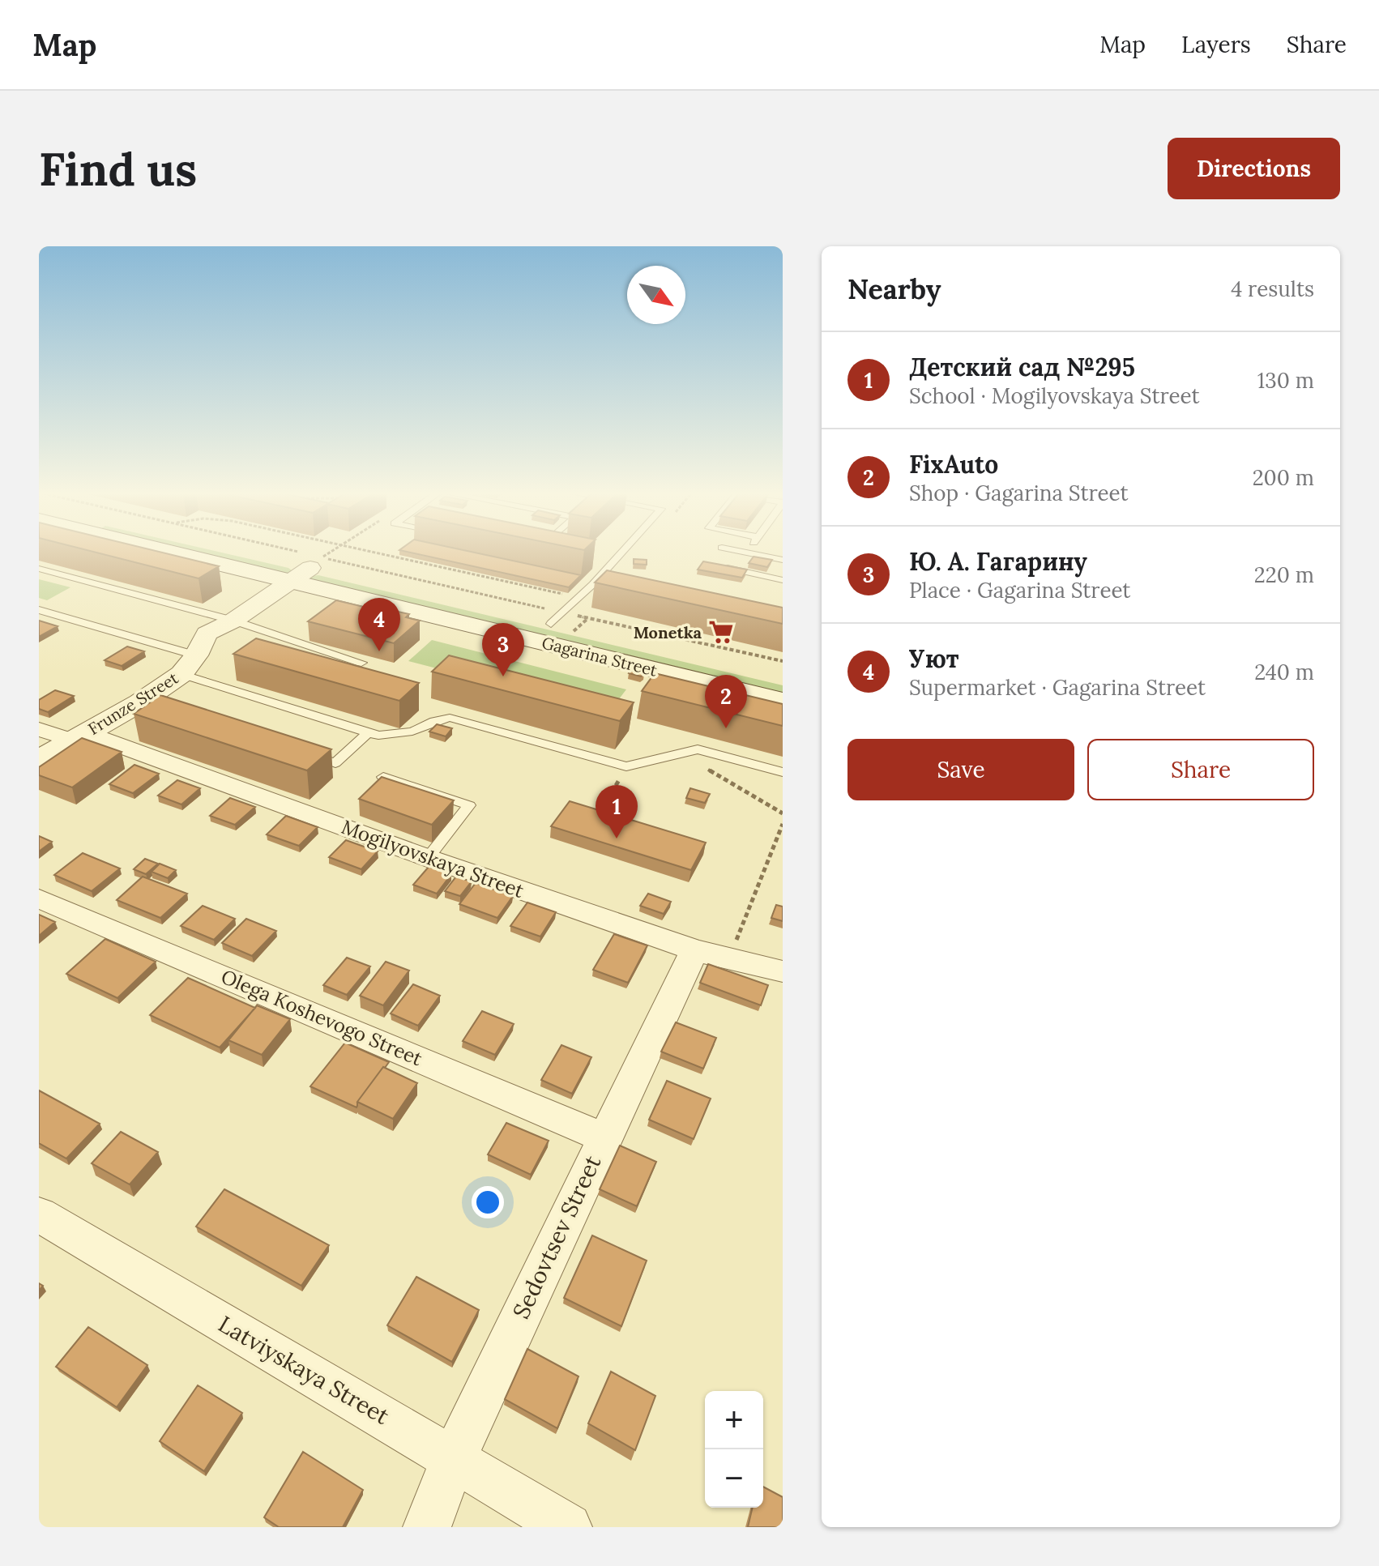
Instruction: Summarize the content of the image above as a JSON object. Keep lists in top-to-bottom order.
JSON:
{
  "streets": {
    "main road": ["Gagarina Street"],
    "street": [
      "Frunze Street",
      "Mogilyovskaya Street",
      "Olega Koshevogo Street",
      "Sedovtsev Street",
      "Latviyskaya Street"
    ]
  },
  "crossings": [
    ["Gagarina Street", "Frunze Street"],
    ["Frunze Street", "Mogilyovskaya Street"],
    ["Mogilyovskaya Street", "Sedovtsev Street"],
    ["Olega Koshevogo Street", "Sedovtsev Street"],
    ["Sedovtsev Street", "Latviyskaya Street"]
  ],
  "places": {
    "supermarket": ["Monetka"]
  },
  "north": "bottom right",
  "page": {
    "header": "Map",
    "nav": ["Map", "Layers", "Share"],
    "buttons": [
      "Directions",
      ["Save", "Share"]
    ],
    "title": "Find us",
    "heading": ["Nearby", "4 results"],
    "list": [
      {
        "mark": "1",
        "name": "Детский сад №295",
        "note": "School · Mogilyovskaya Street",
        "value": "130 m"
      },
      {
        "mark": "2",
        "name": "FixAuto",
        "note": "Shop · Gagarina Street",
        "value": "200 m"
      },
      {
        "mark": "3",
        "name": "Ю. А. Гагарину",
        "note": "Place · Gagarina Street",
        "value": "220 m"
      },
      {
        "mark": "4",
        "name": "Уют",
        "note": "Supermarket · Gagarina Street",
        "value": "240 m"
      }
    ],
    "pins": [
      "4",
      "3",
      "2",
      "1"
    ],
    "map_buttons": ["+", "−"]
  }
}
